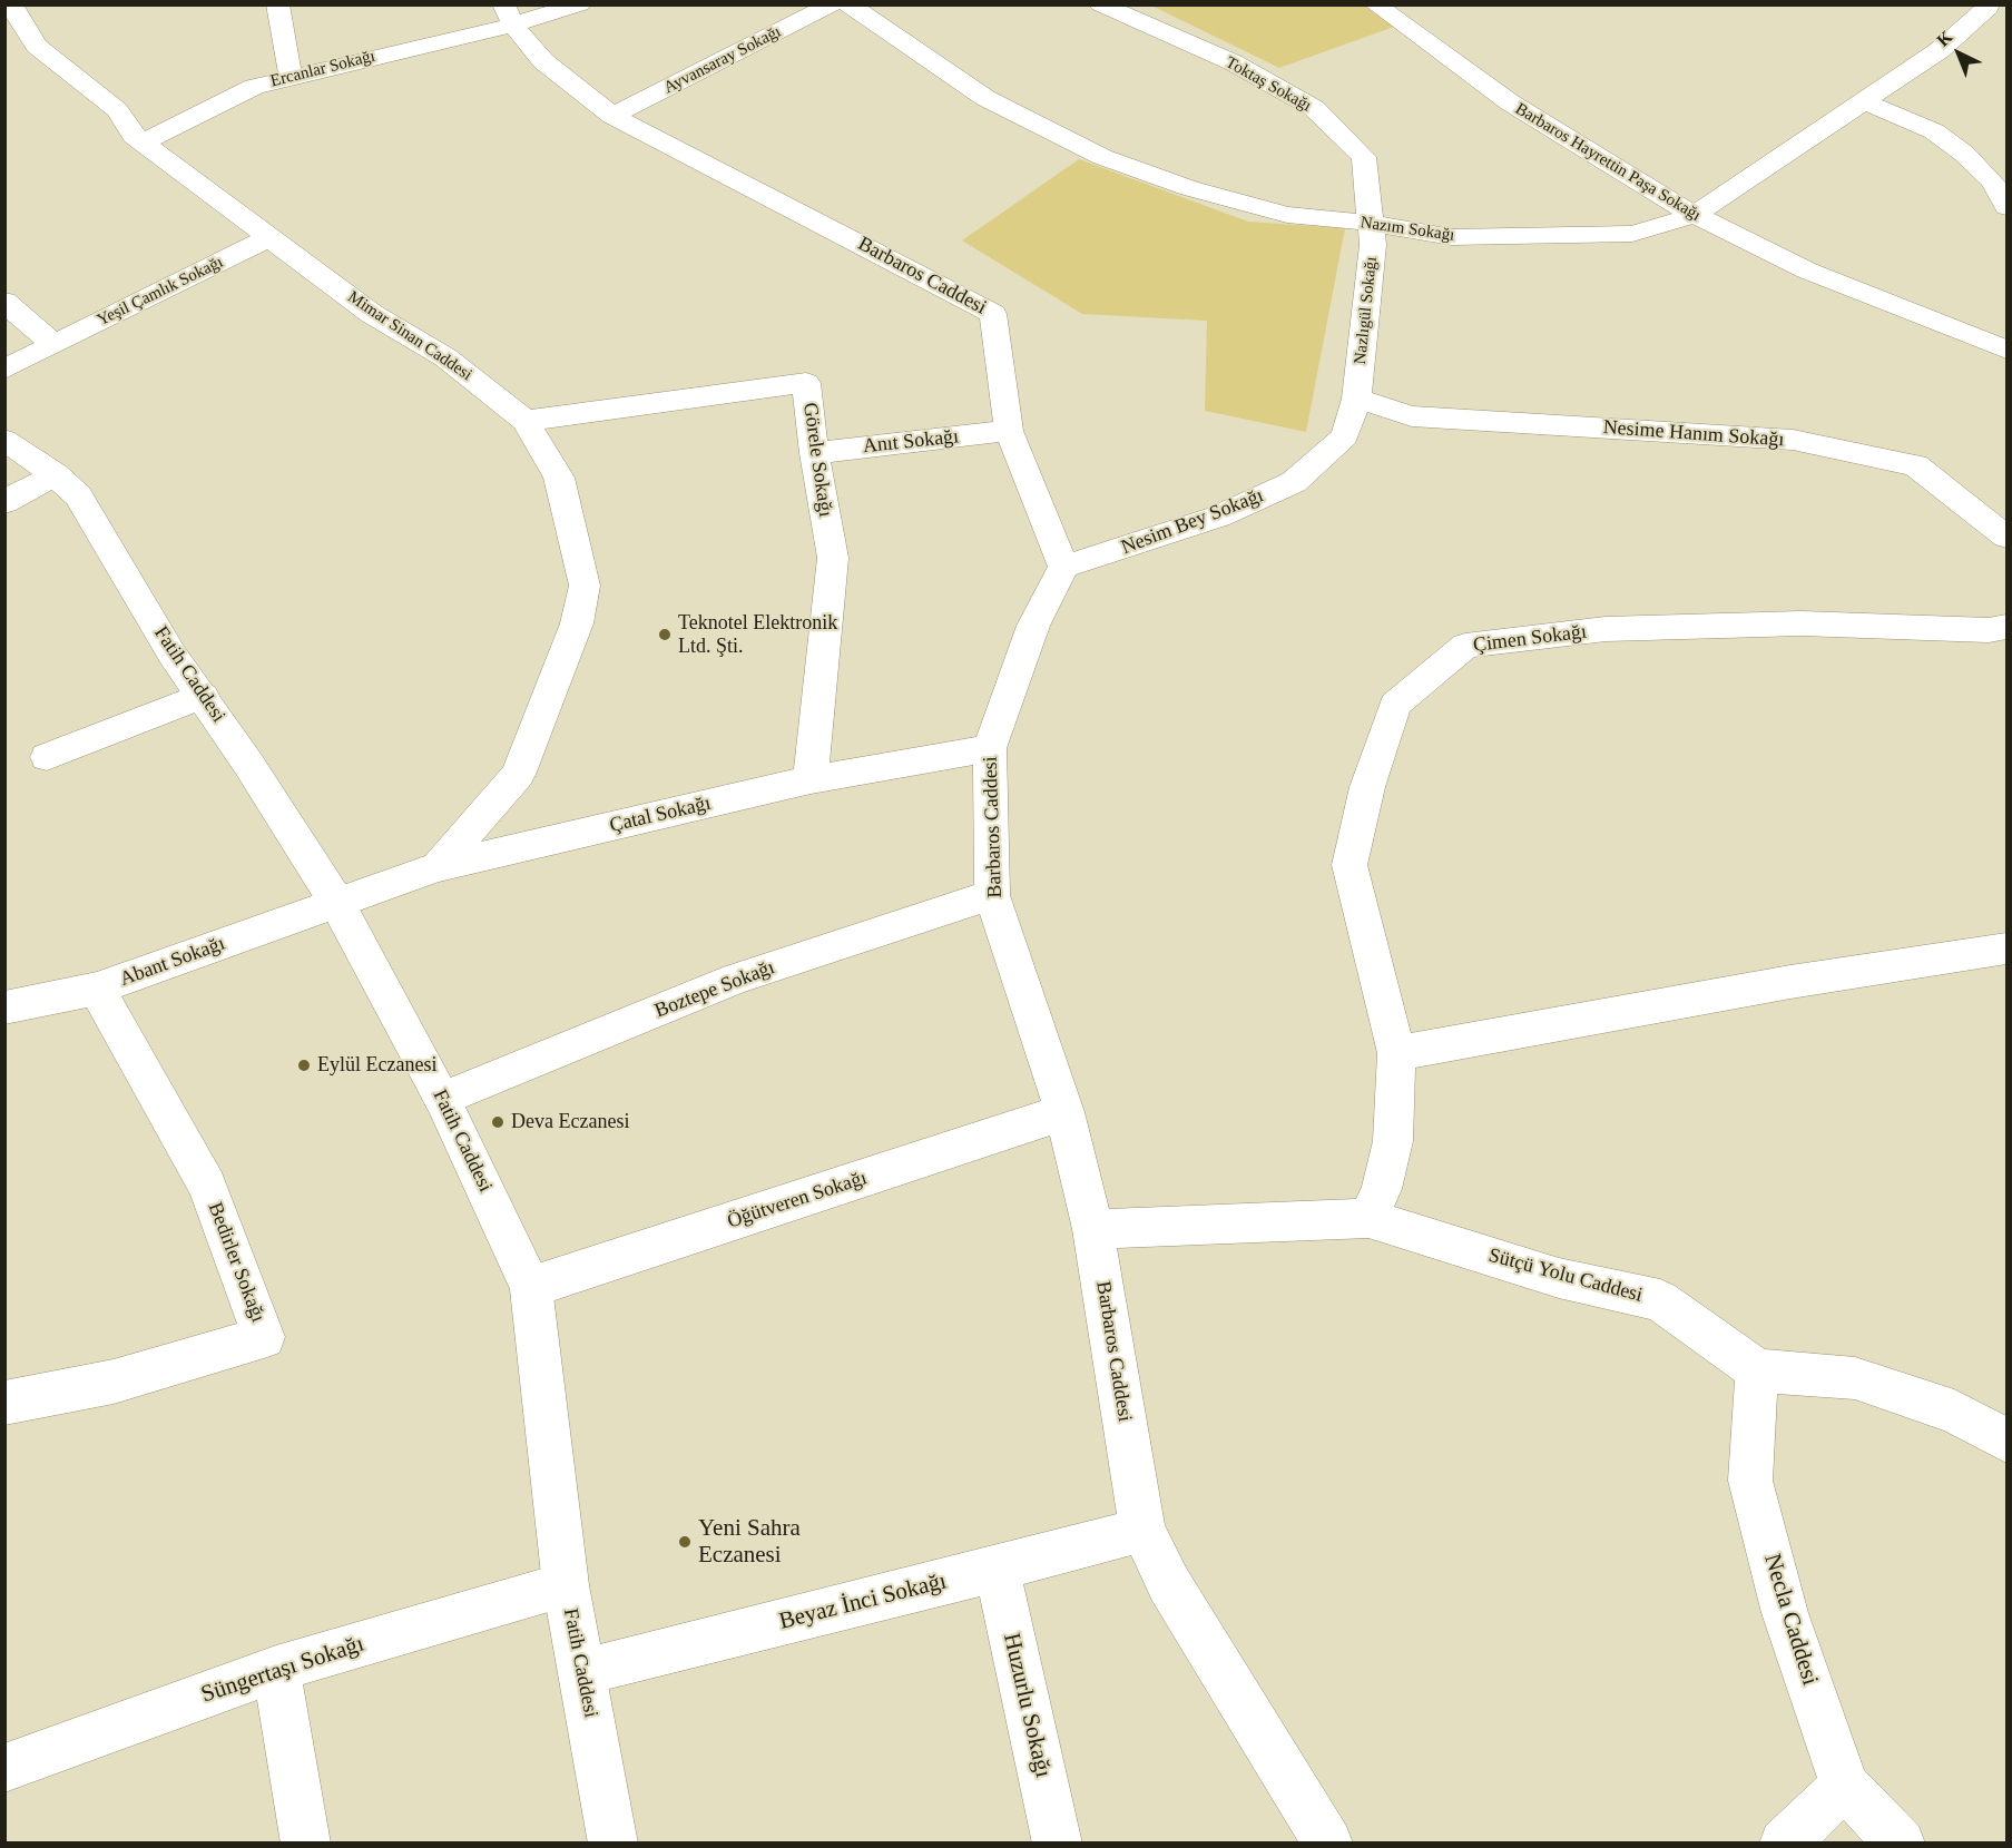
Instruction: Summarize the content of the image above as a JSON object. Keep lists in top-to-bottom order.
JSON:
{
  "streets": {
    "street": [
      "Ayvansaray Sokağı",
      "Ercanlar Sokağı",
      "Toktaş Sokağı",
      "Barbaros Hayrettin Paşa Sokağı",
      "Nazım Sokağı",
      "Barbaros Caddesi",
      "Yeşil Çamlık Sokağı",
      "Nazlıgül Sokağı",
      "Mimar Sinan Caddesi",
      "Nesime Hanım Sokağı",
      "Anıt Sokağı",
      "Görele Sokağı",
      "Nesim Bey Sokağı",
      "Çimen Sokağı",
      "Fatih Caddesi",
      "Çatal Sokağı",
      "Abant Sokağı",
      "Boztepe Sokağı",
      "Öğütveren Sokağı",
      "Bedirler Sokağı",
      "Sütçü Yolu Caddesi",
      "Beyaz İnci Sokağı",
      "Necla Caddesi",
      "Süngertaşı Sokağı",
      "Huzurlu Sokağı"
    ]
  },
  "crossings": [
    ["Ayvansaray Sokağı", "Barbaros Caddesi"],
    ["Ercanlar Sokağı", "Barbaros Caddesi"],
    ["Ercanlar Sokağı", "Mimar Sinan Caddesi"],
    ["Toktaş Sokağı", "Nazım Sokağı"],
    ["Toktaş Sokağı", "Nazlıgül Sokağı"],
    ["Barbaros Hayrettin Paşa Sokağı", "Nazım Sokağı"],
    ["Nazım Sokağı", "Nazlıgül Sokağı"],
    ["Barbaros Caddesi", "Anıt Sokağı"],
    ["Barbaros Caddesi", "Nesim Bey Sokağı"],
    ["Barbaros Caddesi", "Çatal Sokağı"],
    ["Barbaros Caddesi", "Boztepe Sokağı"],
    ["Barbaros Caddesi", "Öğütveren Sokağı"],
    ["Barbaros Caddesi", "Sütçü Yolu Caddesi"],
    ["Barbaros Caddesi", "Beyaz İnci Sokağı"],
    ["Yeşil Çamlık Sokağı", "Mimar Sinan Caddesi"],
    ["Nazlıgül Sokağı", "Nesime Hanım Sokağı"],
    ["Nazlıgül Sokağı", "Nesim Bey Sokağı"],
    ["Mimar Sinan Caddesi", "Görele Sokağı"],
    ["Mimar Sinan Caddesi", "Çatal Sokağı"],
    ["Nesime Hanım Sokağı", "Nesim Bey Sokağı"],
    ["Anıt Sokağı", "Görele Sokağı"],
    ["Görele Sokağı", "Çatal Sokağı"],
    ["Çimen Sokağı", "Sütçü Yolu Caddesi"],
    ["Fatih Caddesi", "Çatal Sokağı"],
    ["Fatih Caddesi", "Abant Sokağı"],
    ["Fatih Caddesi", "Boztepe Sokağı"],
    ["Fatih Caddesi", "Öğütveren Sokağı"],
    ["Fatih Caddesi", "Beyaz İnci Sokağı"],
    ["Fatih Caddesi", "Süngertaşı Sokağı"],
    ["Çatal Sokağı", "Abant Sokağı"],
    ["Abant Sokağı", "Bedirler Sokağı"],
    ["Sütçü Yolu Caddesi", "Necla Caddesi"],
    ["Beyaz İnci Sokağı", "Huzurlu Sokağı"]
  ],
  "places": [
    "Teknotel Elektronik Ltd. Şti.",
    "Eylül Eczanesi",
    "Deva Eczanesi",
    "Yeni Sahra Eczanesi"
  ],
  "north": "top left"
}
